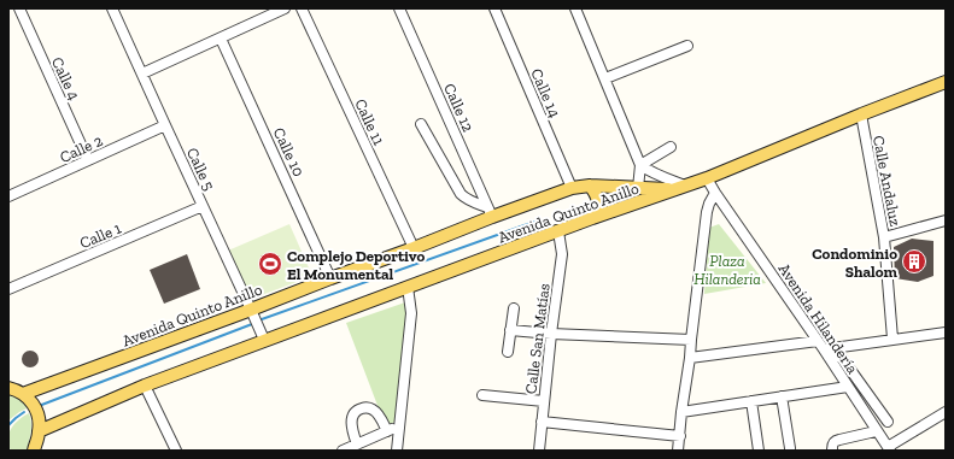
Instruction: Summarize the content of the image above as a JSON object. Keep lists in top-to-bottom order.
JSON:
{
  "streets": {
    "main road": ["Avenida Quinto Anillo"],
    "street": [
      "Calle 4",
      "Calle 14",
      "Calle 12",
      "Calle 11",
      "Calle 2",
      "Calle 10",
      "Calle 5",
      "Calle Andaluz",
      "Calle 1",
      "Avenida Hilandería",
      "Calle San Matías"
    ]
  },
  "crossings": [
    ["Calle 4", "Calle 2"],
    ["Calle 14", "Avenida Quinto Anillo"],
    ["Calle 12", "Avenida Quinto Anillo"],
    ["Calle 11", "Avenida Quinto Anillo"],
    ["Calle 2", "Calle 5"],
    ["Calle 10", "Avenida Quinto Anillo"],
    ["Calle 5", "Avenida Quinto Anillo"],
    ["Calle 5", "Calle 1"],
    ["Calle Andaluz", "Avenida Quinto Anillo"],
    ["Avenida Quinto Anillo", "Avenida Hilandería"],
    ["Avenida Quinto Anillo", "Calle San Matías"]
  ],
  "parks": ["Plaza Hilanderia"],
  "places": {
    "building": ["Condominio Shalom"],
    "sports": ["Complejo Deportivo El Monumental"]
  }
}
